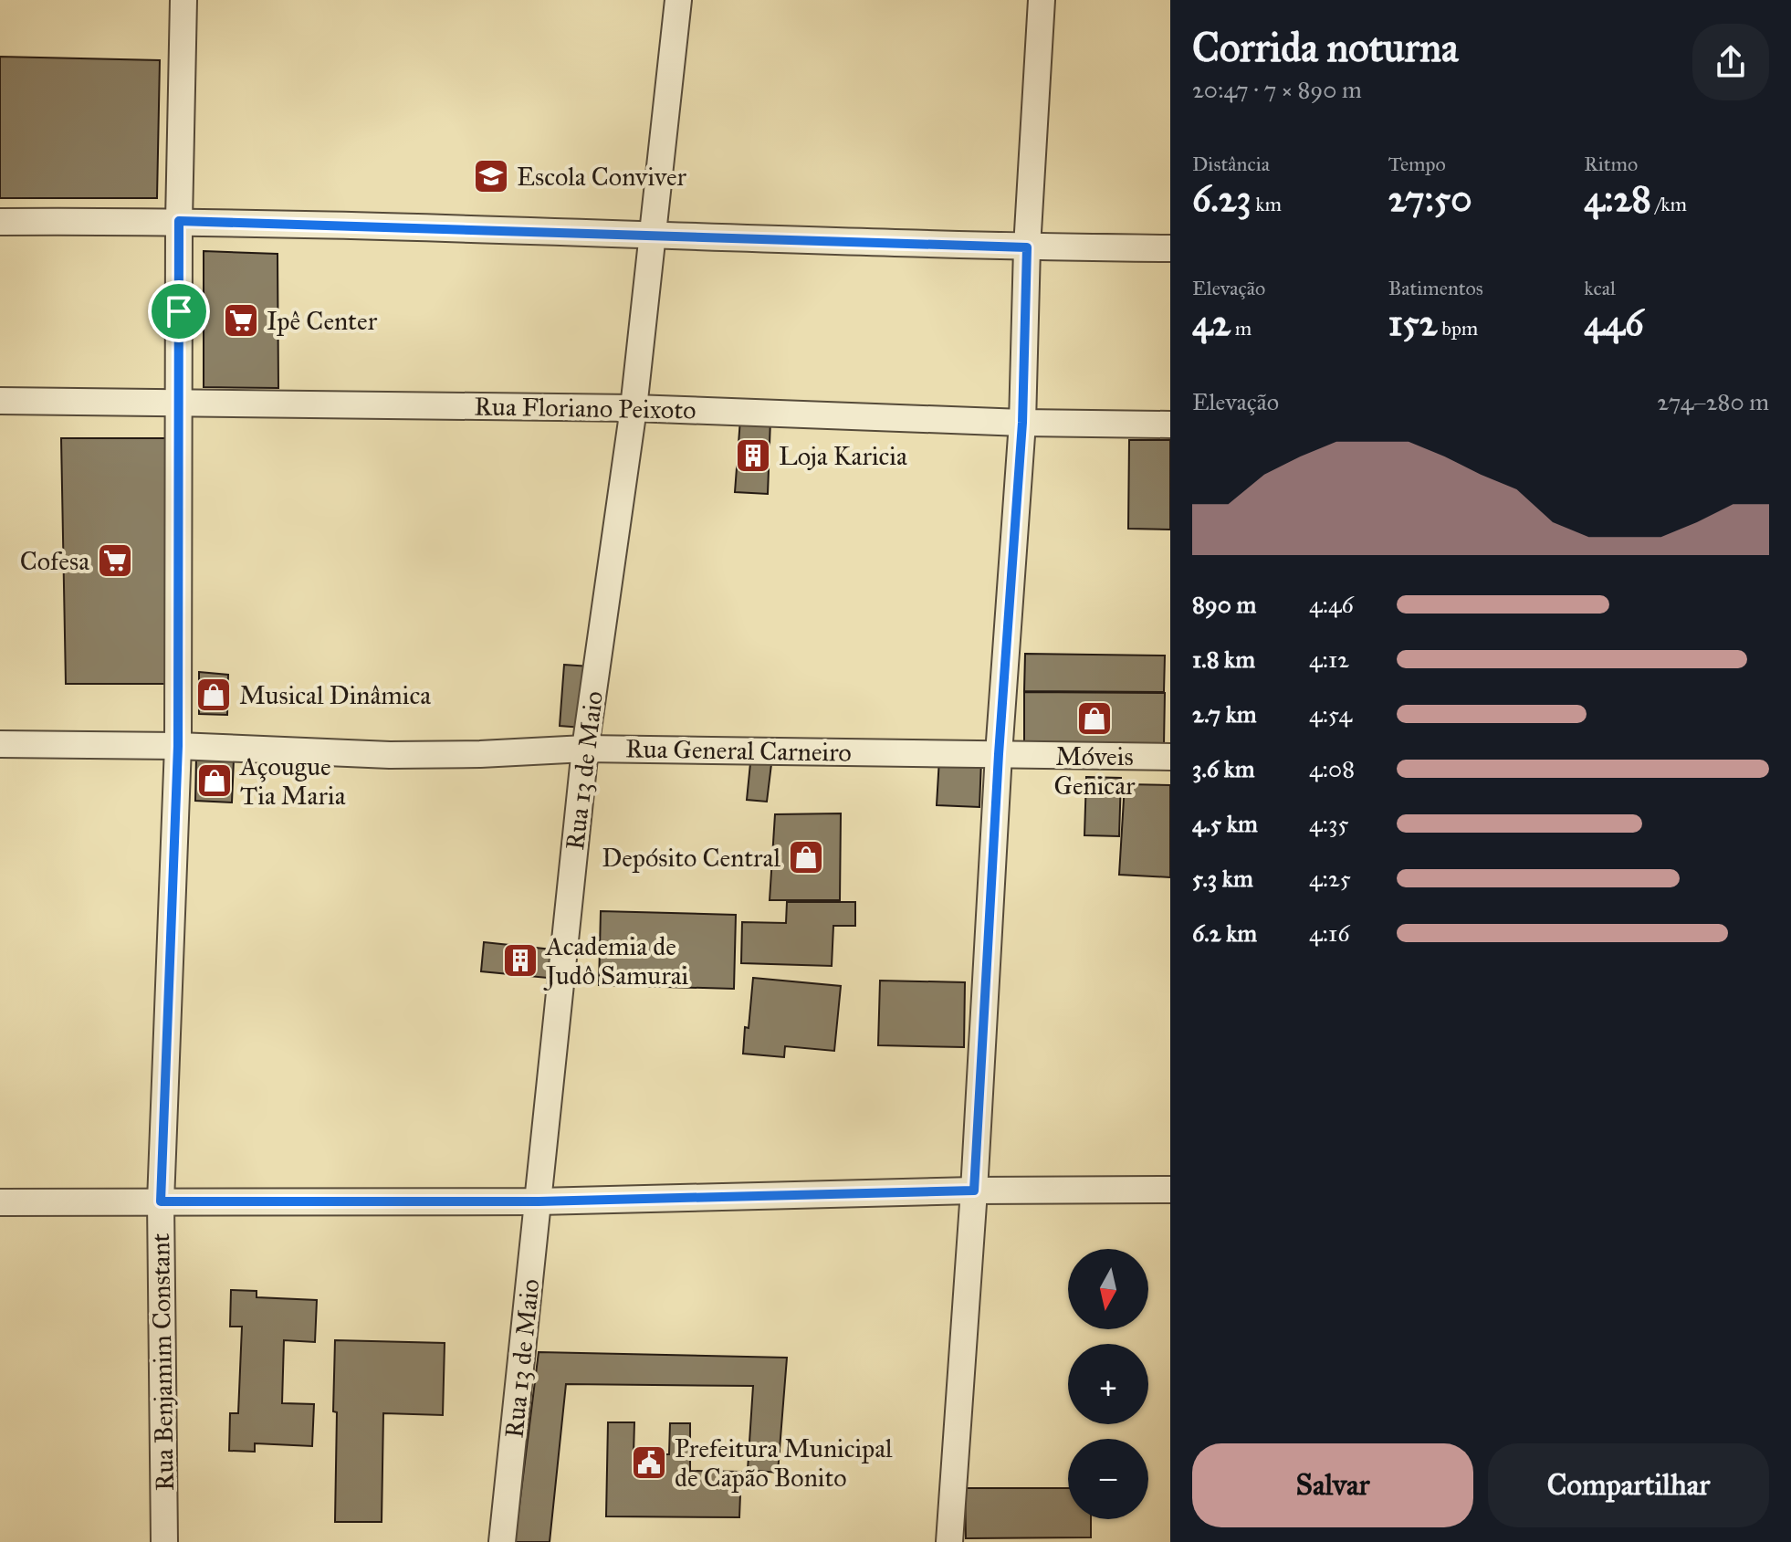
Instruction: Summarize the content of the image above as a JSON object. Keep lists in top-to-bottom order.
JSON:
{
  "streets": {
    "street": [
      "Rua Floriano Peixoto",
      "Rua General Carneiro",
      "Rua 13 de Maio",
      "Rua Benjamim Constant"
    ]
  },
  "crossings": [
    ["Rua Floriano Peixoto", "Rua 13 de Maio"],
    ["Rua Floriano Peixoto", "Rua Benjamim Constant"],
    ["Rua General Carneiro", "Rua 13 de Maio"],
    ["Rua General Carneiro", "Rua Benjamim Constant"]
  ],
  "places": {
    "school or university": ["Escola Conviver"],
    "supermarket": ["Ipê Center", "Cofesa"],
    "building": ["Loja Karicia", "Academia de Judô Samurai"],
    "shop": [
      "Musical Dinâmica",
      "Móveis Genicar",
      "Açougue Tia Maria",
      "Depósito Central"
    ],
    "public building": ["Prefeitura Municipal de Capão Bonito"]
  },
  "north": "bottom",
  "page": {
    "heading": ["Corrida noturna", "20:47 · 7 × 890 m"],
    "stats": [
      ["Distância", "6.23 km"],
      ["Tempo", "27:50"],
      ["Ritmo", "4:28 /km"],
      ["Elevação", "42 m"],
      ["Batimentos", "152 bpm"],
      ["kcal", "446"]
    ],
    "chart": ["Elevação", "274–280 m"],
    "list": [
      {
        "name": "890 m",
        "note": "4:46"
      },
      {
        "name": "1.8 km",
        "note": "4:12"
      },
      {
        "name": "2.7 km",
        "note": "4:54"
      },
      {
        "name": "3.6 km",
        "note": "4:08"
      },
      {
        "name": "4.5 km",
        "note": "4:35"
      },
      {
        "name": "5.3 km",
        "note": "4:25"
      },
      {
        "name": "6.2 km",
        "note": "4:16"
      }
    ],
    "map_buttons": ["+", "−"],
    "buttons": ["Salvar", "Compartilhar"]
  }
}
